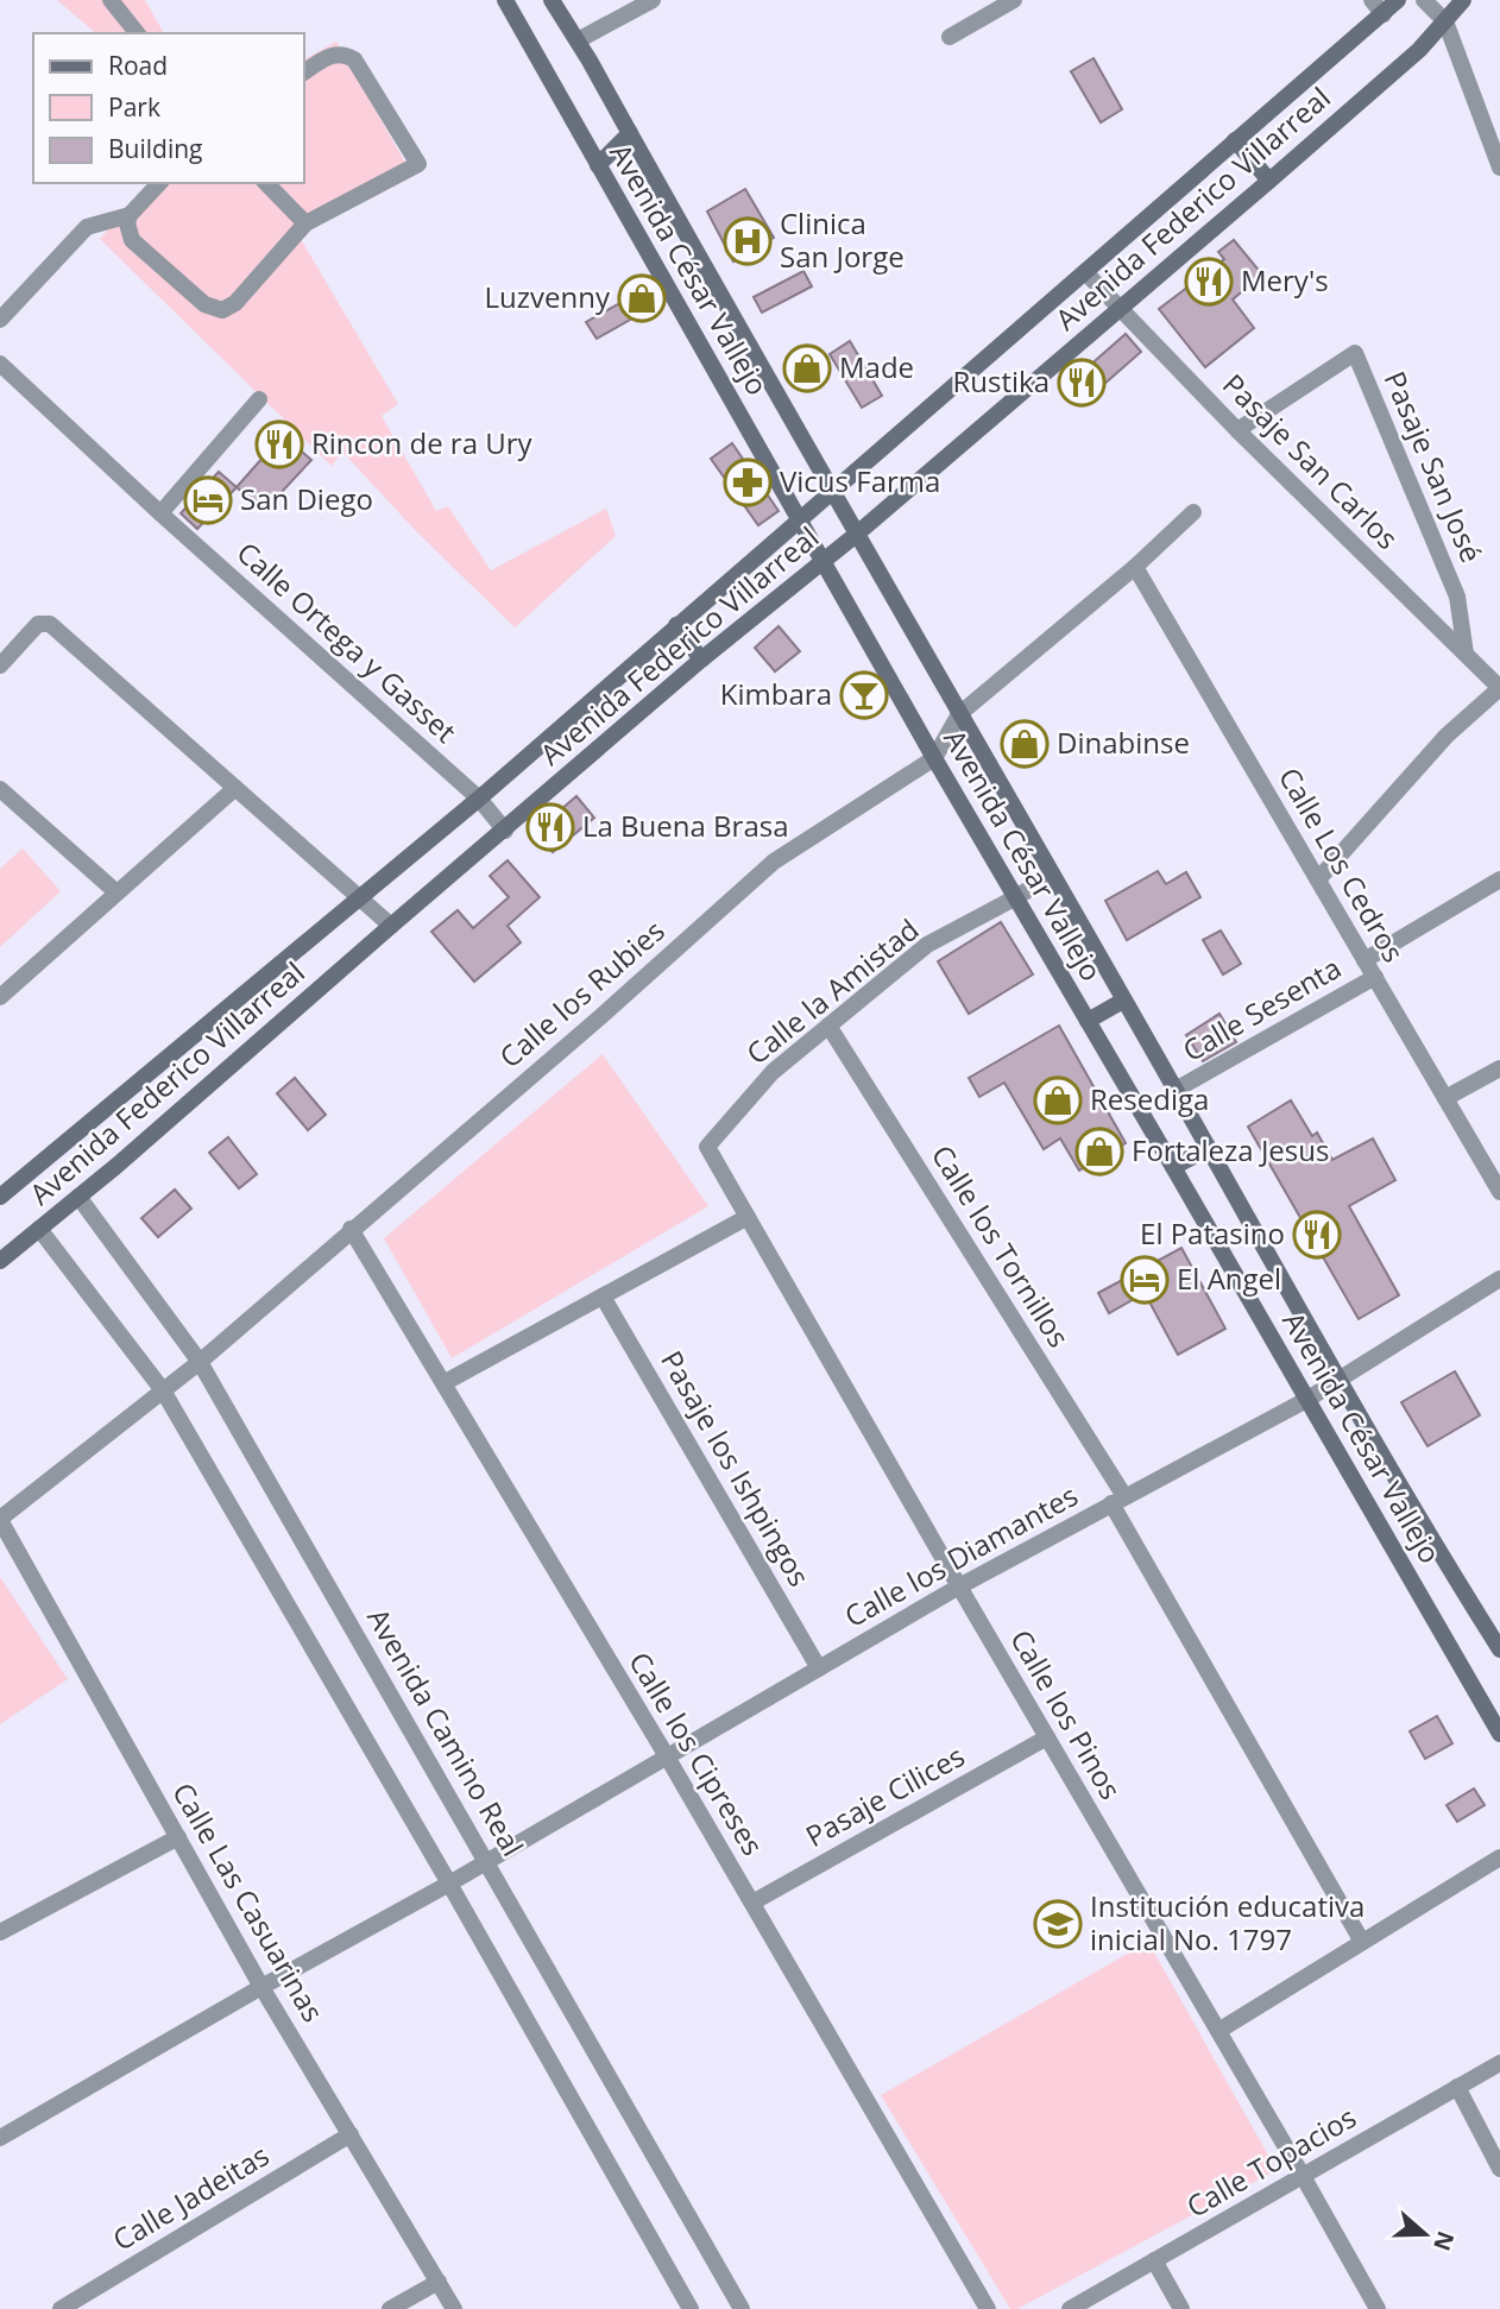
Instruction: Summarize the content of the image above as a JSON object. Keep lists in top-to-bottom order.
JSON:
{
  "streets": {
    "main road": ["Avenida Federico Villarreal", "Avenida César Vallejo"],
    "street": [
      "Pasaje San Carlos",
      "Pasaje San José",
      "Calle Ortega y Gasset",
      "Calle Los Cedros",
      "Calle la Amistad",
      "Calle los Rubies",
      "Calle Sesenta",
      "Calle los Tornillos",
      "Pasaje los Ishpingos",
      "Calle los Diamantes",
      "Calle los Pinos",
      "Avenida Camino Real",
      "Calle los Cipreses",
      "Pasaje Cilices",
      "Calle Las Casuarinas",
      "Calle Topacios",
      "Calle Jadeitas"
    ]
  },
  "crossings": [
    ["Avenida Federico Villarreal", "Avenida César Vallejo"],
    ["Avenida Federico Villarreal", "Pasaje San Carlos"],
    ["Avenida Federico Villarreal", "Calle Ortega y Gasset"],
    ["Avenida Federico Villarreal", "Avenida Camino Real"],
    ["Avenida César Vallejo", "Calle la Amistad"],
    ["Avenida César Vallejo", "Calle los Rubies"],
    ["Avenida César Vallejo", "Calle Sesenta"],
    ["Avenida César Vallejo", "Calle los Diamantes"],
    ["Pasaje San Carlos", "Pasaje San José"],
    ["Calle Los Cedros", "Calle los Rubies"],
    ["Calle Los Cedros", "Calle Sesenta"],
    ["Calle la Amistad", "Calle los Tornillos"],
    ["Calle la Amistad", "Calle los Pinos"],
    ["Calle los Rubies", "Avenida Camino Real"],
    ["Calle los Rubies", "Calle los Cipreses"],
    ["Calle los Rubies", "Calle Las Casuarinas"],
    ["Calle los Tornillos", "Calle los Diamantes"],
    ["Pasaje los Ishpingos", "Calle los Diamantes"],
    ["Calle los Diamantes", "Calle los Pinos"],
    ["Calle los Diamantes", "Avenida Camino Real"],
    ["Calle los Diamantes", "Calle los Cipreses"],
    ["Calle los Pinos", "Pasaje Cilices"],
    ["Calle los Pinos", "Calle Topacios"],
    ["Calle los Cipreses", "Pasaje Cilices"],
    ["Calle Las Casuarinas", "Calle Jadeitas"]
  ],
  "places": {
    "hospital": ["Clinica San Jorge"],
    "restaurant": [
      "Mery's",
      "Rustika",
      "Rincon de ra Ury",
      "La Buena Brasa",
      "El Patasino"
    ],
    "shop": [
      "Luzvenny",
      "Made",
      "Dinabinse",
      "Resediga",
      "Fortaleza Jesus"
    ],
    "pharmacy": ["Vicus Farma"],
    "hotel": ["San Diego", "El Angel"],
    "bar": ["Kimbara"],
    "school or university": ["Institución educativa inicial No. 1797"]
  },
  "legend": ["Road", "Park", "Building"],
  "north": "right"
}
